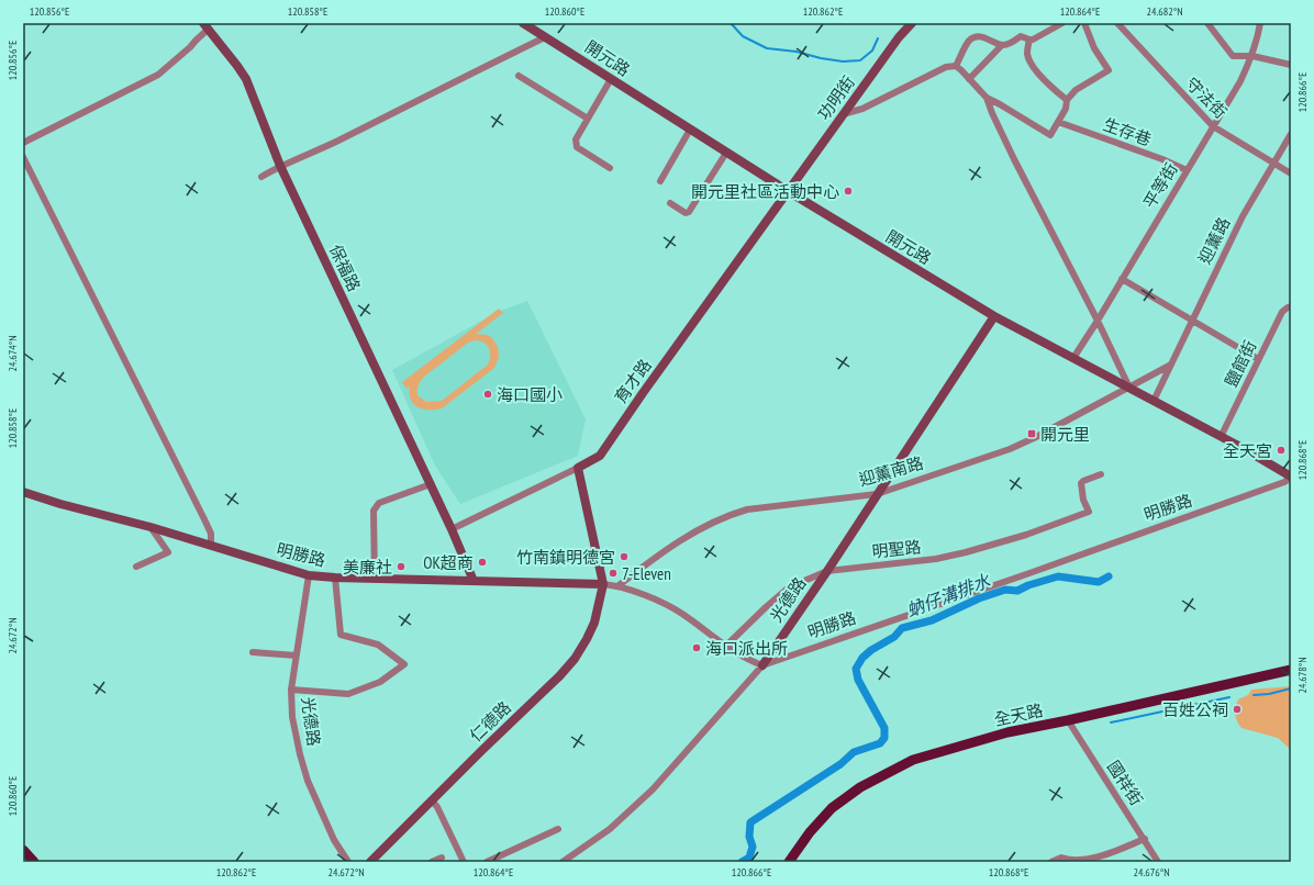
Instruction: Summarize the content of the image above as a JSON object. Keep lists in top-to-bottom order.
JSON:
{
  "streets": {
    "main road": ["全天路"],
    "street": [
      "開元路",
      "功明街",
      "守法街",
      "生存巷",
      "平等街",
      "迎薰路",
      "保福路",
      "鹽館街",
      "育才路",
      "迎薰南路",
      "明勝路",
      "明聖路",
      "光德路",
      "仁德路",
      "國祥街"
    ]
  },
  "crossings": [
    ["開元路", "功明街"],
    ["開元路", "平等街"],
    ["開元路", "迎薰路"],
    ["開元路", "鹽館街"],
    ["開元路", "育才路"],
    ["開元路", "迎薰南路"],
    ["開元路", "明勝路"],
    ["開元路", "光德路"],
    ["功明街", "育才路"],
    ["守法街", "平等街"],
    ["守法街", "迎薰路"],
    ["生存巷", "平等街"],
    ["迎薰路", "迎薰南路"],
    ["保福路", "育才路"],
    ["保福路", "明勝路"],
    ["迎薰南路", "明勝路"],
    ["迎薰南路", "光德路"],
    ["明勝路", "明聖路"],
    ["明勝路", "光德路"],
    ["明勝路", "仁德路"],
    ["明聖路", "光德路"],
    ["全天路", "國祥街"]
  ],
  "water": ["蚋仔溝排水"],
  "places": {
    "other": [
      "開元里社區活動中心",
      "海口國小",
      "全天宮",
      "竹南鎮明德宮",
      "OK超商",
      "美廉社",
      "7-Eleven",
      "海口派出所",
      "百姓公祠"
    ],
    "transit": ["開元里"]
  },
  "coordinates": [
    "120.856°E",
    "120.858°E",
    "120.860°E",
    "120.862°E",
    "120.864°E",
    "24.682°N",
    "120.866°E",
    "24.674°N",
    "120.868°E",
    "24.672°N",
    "24.678°N",
    "24.676°N"
  ]
}
